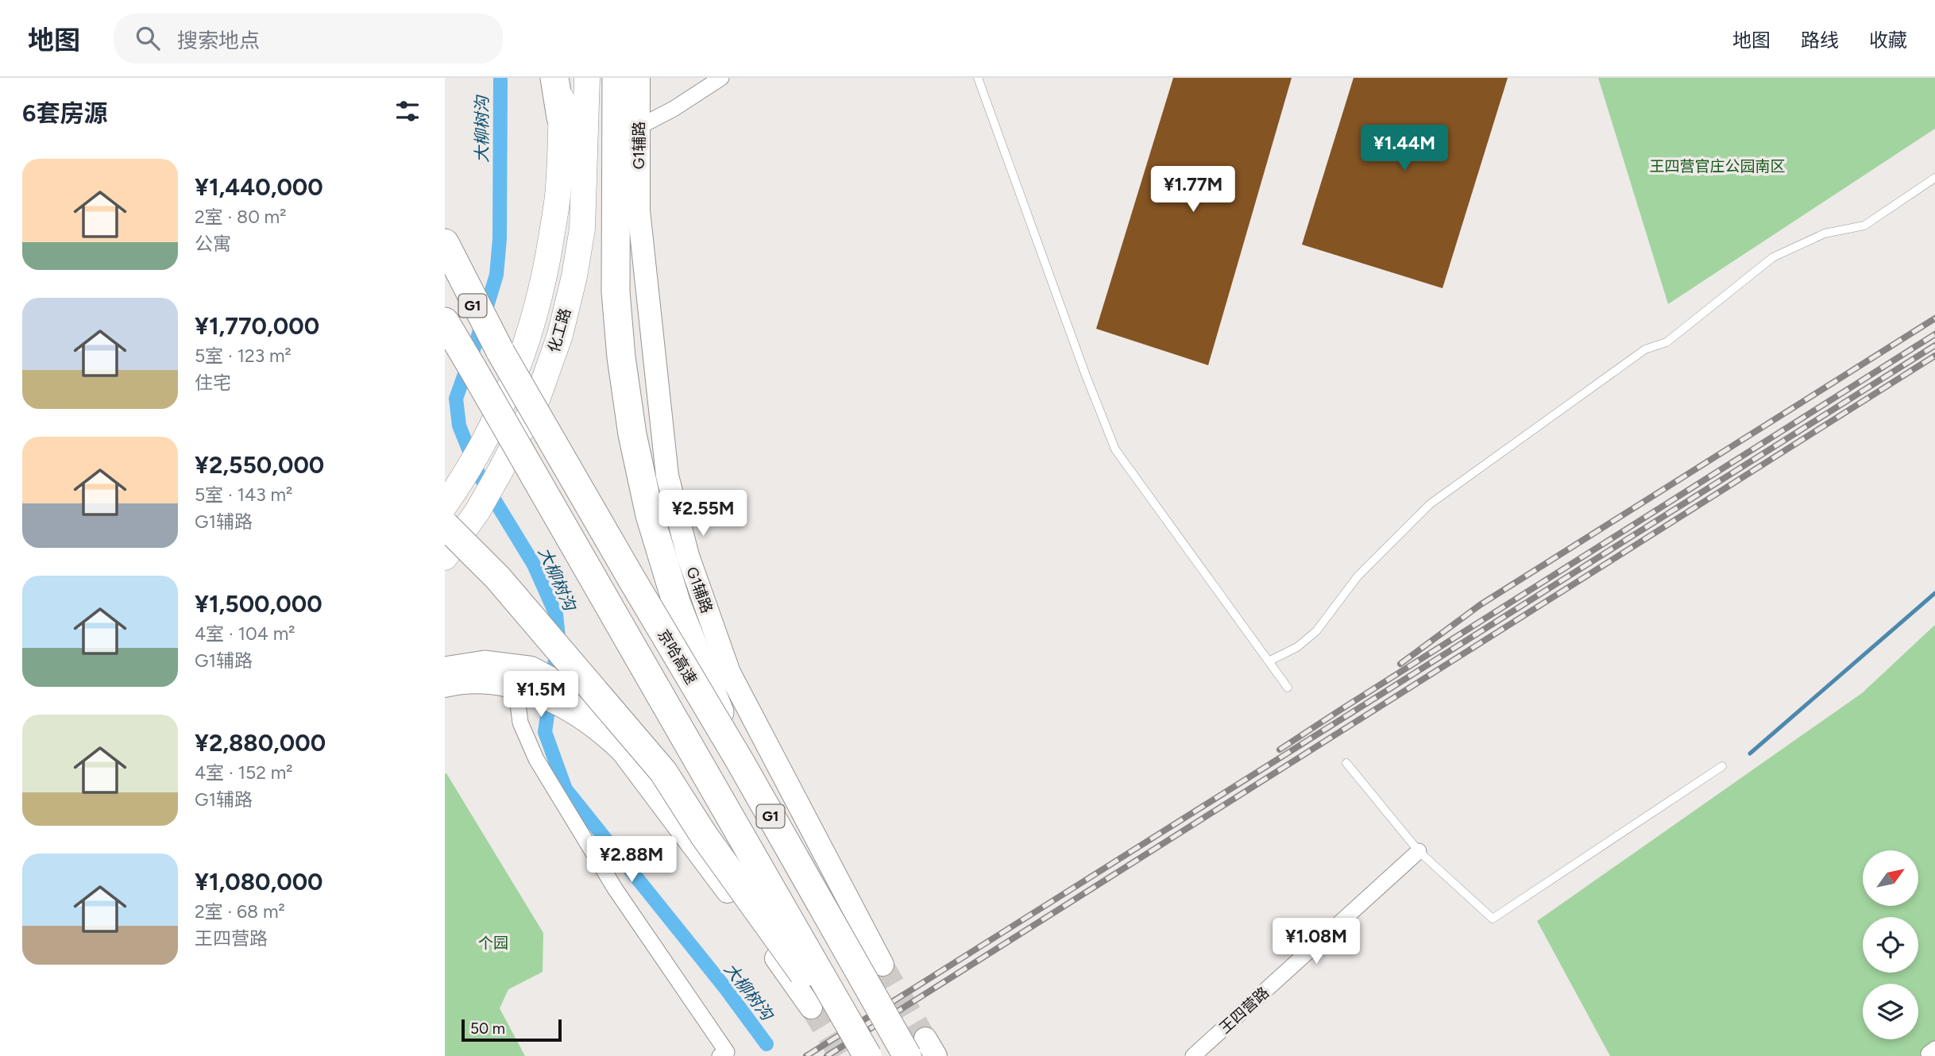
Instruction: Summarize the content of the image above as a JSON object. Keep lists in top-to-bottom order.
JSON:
{
  "streets": {
    "highway": ["G1", "京哈高速"],
    "main road": ["G1辅路", "化工路"],
    "street": ["王四营路"]
  },
  "water": ["大柳树沟"],
  "parks": ["王四营官庄公园南区", "个园"],
  "scale_bar": "50 m",
  "north": "top right",
  "page": {
    "header": "地图",
    "search": "搜索地点",
    "nav": ["地图", "路线", "收藏"],
    "heading": "6套房源",
    "price": [
      "¥1.44M",
      "¥1.77M",
      "¥2.55M",
      "¥1.5M",
      "¥2.88M",
      "¥1.08M"
    ],
    "list": [
      {
        "name": "¥1,440,000",
        "note": "2室 · 80 m² · 公寓"
      },
      {
        "name": "¥1,770,000",
        "note": "5室 · 123 m² · 住宅"
      },
      {
        "name": "¥2,550,000",
        "note": "5室 · 143 m² · G1辅路"
      },
      {
        "name": "¥1,500,000",
        "note": "4室 · 104 m² · G1辅路"
      },
      {
        "name": "¥2,880,000",
        "note": "4室 · 152 m² · G1辅路"
      },
      {
        "name": "¥1,080,000",
        "note": "2室 · 68 m² · 王四营路"
      }
    ],
    "scale": "50 m"
  }
}
